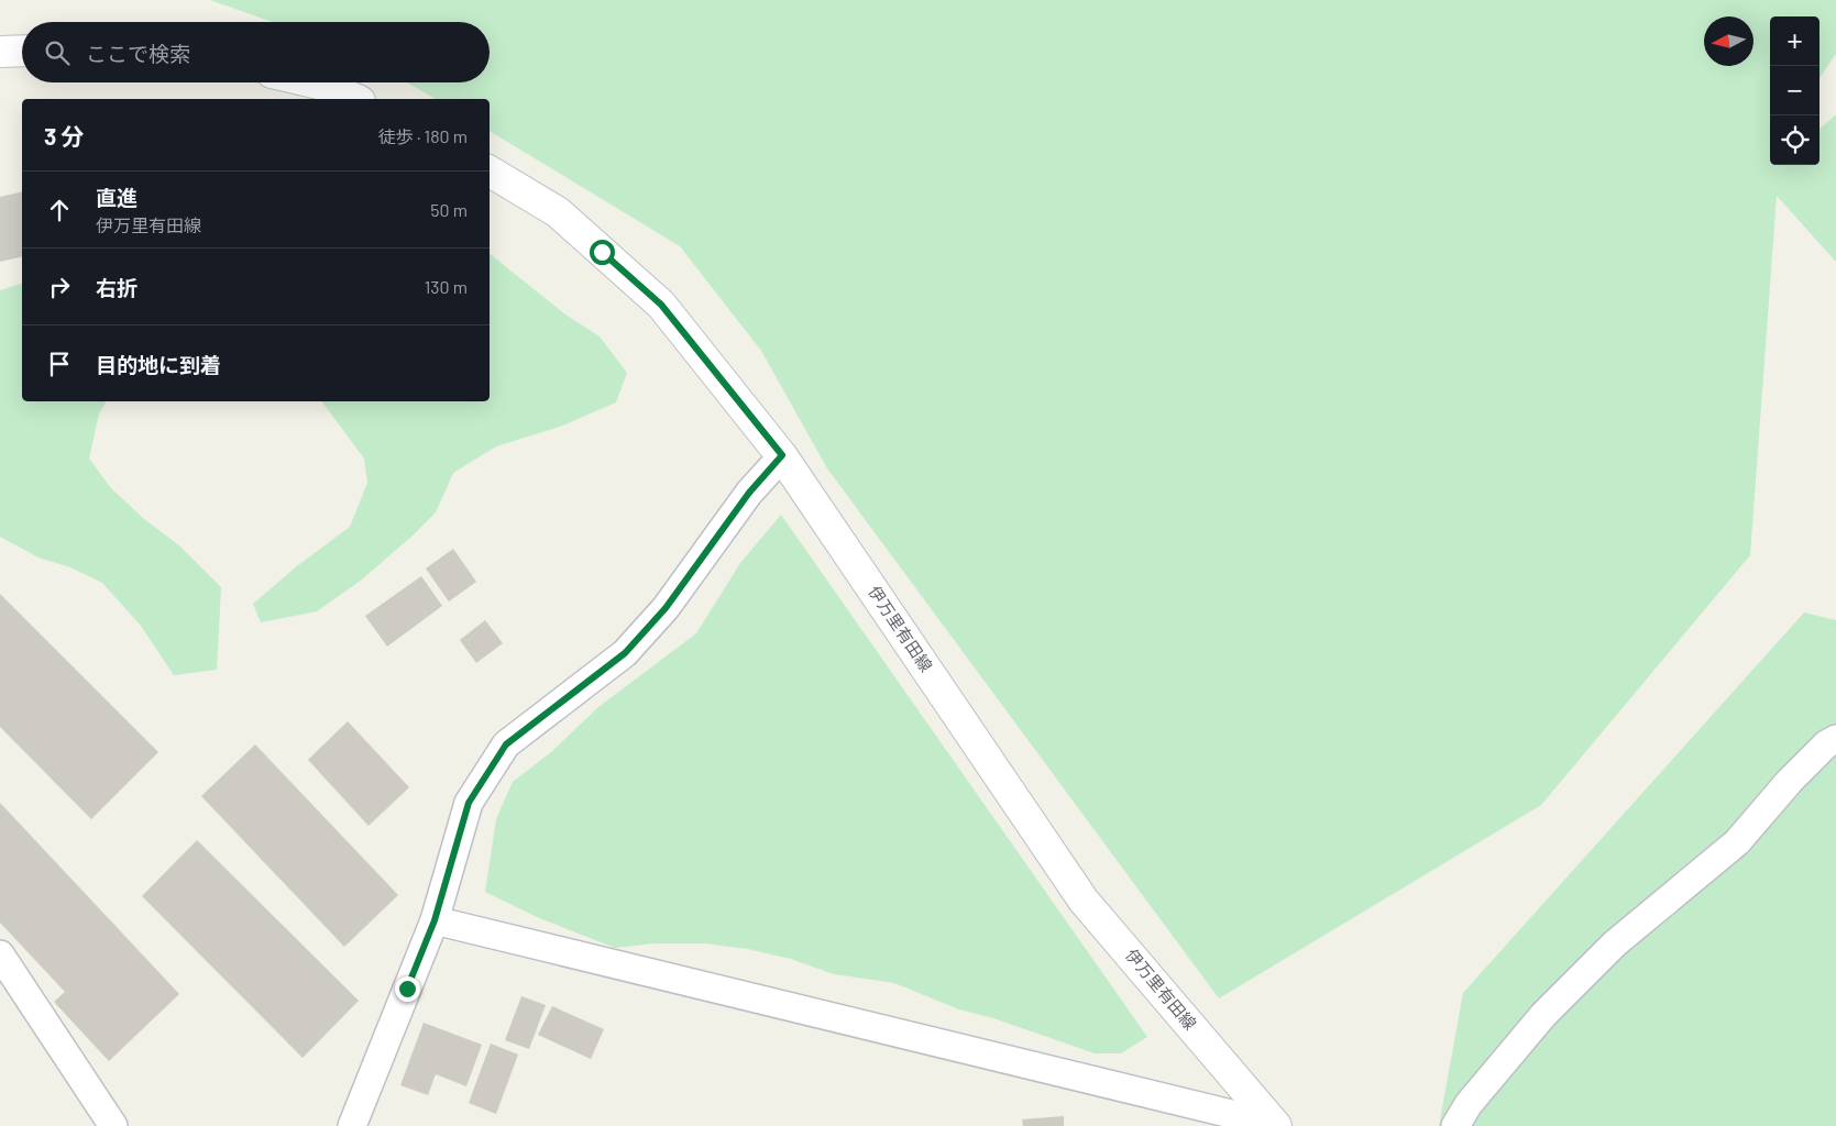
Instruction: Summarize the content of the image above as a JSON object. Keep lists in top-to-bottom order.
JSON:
{
  "streets": {
    "main road": ["伊万里有田線"]
  },
  "north": "left",
  "page": {
    "map_buttons": ["+", "−"],
    "search": "ここで検索",
    "heading": ["3 分", "徒歩 · 180 m"],
    "list": [
      ["直進", "伊万里有田線", "50 m"],
      ["右折", "130 m"],
      "目的地に到着"
    ]
  }
}
